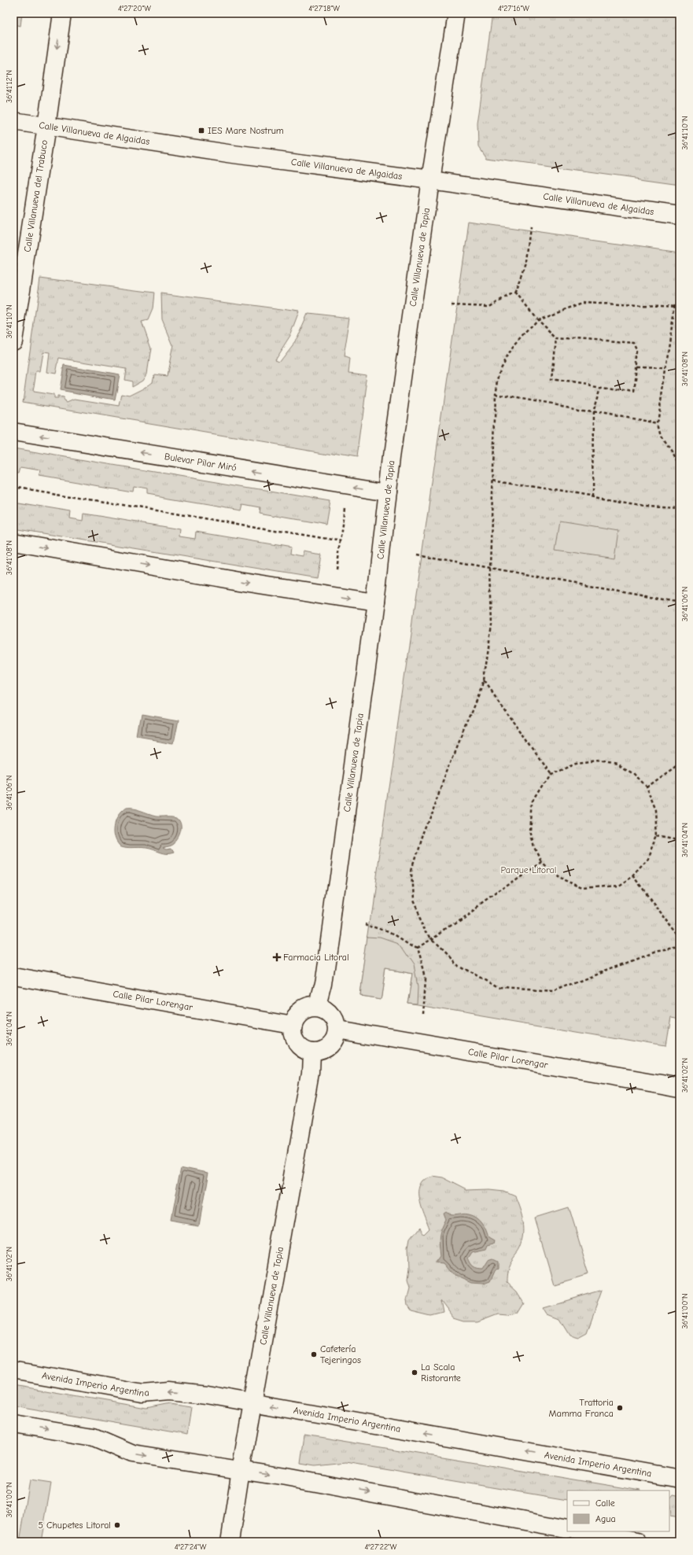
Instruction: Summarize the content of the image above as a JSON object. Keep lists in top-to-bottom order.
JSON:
{
  "streets": {
    "street": [
      "Calle Villanueva de Algaidas",
      "Calle Villanueva del Trabuco",
      "Calle Villanueva de Tapia",
      "Bulevar Pilar Miró",
      "Calle Pilar Lorengar",
      "Avenida Imperio Argentina"
    ]
  },
  "crossings": [
    ["Calle Villanueva de Algaidas", "Calle Villanueva del Trabuco"],
    ["Calle Villanueva de Algaidas", "Calle Villanueva de Tapia"],
    ["Calle Villanueva de Tapia", "Bulevar Pilar Miró"],
    ["Calle Villanueva de Tapia", "Calle Pilar Lorengar"],
    ["Calle Villanueva de Tapia", "Avenida Imperio Argentina"]
  ],
  "parks": ["Parque Litoral"],
  "places": {
    "transit": ["IES Mare Nostrum"],
    "health": ["Farmacia Litoral"],
    "other": [
      "Cafetería Tejeringos",
      "La Scala Ristorante",
      "Trattoria Mamma Franca",
      "5 Chupetes Litoral"
    ]
  },
  "legend": ["Calle", "Agua"],
  "coordinates": [
    "4°27'20\"W",
    "4°27'18\"W",
    "4°27'16\"W",
    "36°41'12\"N",
    "36°41'10\"N",
    "36°41'08\"N",
    "36°41'06\"N",
    "36°41'04\"N",
    "36°41'02\"N",
    "36°41'00\"N",
    "4°27'24\"W",
    "4°27'22\"W"
  ]
}
